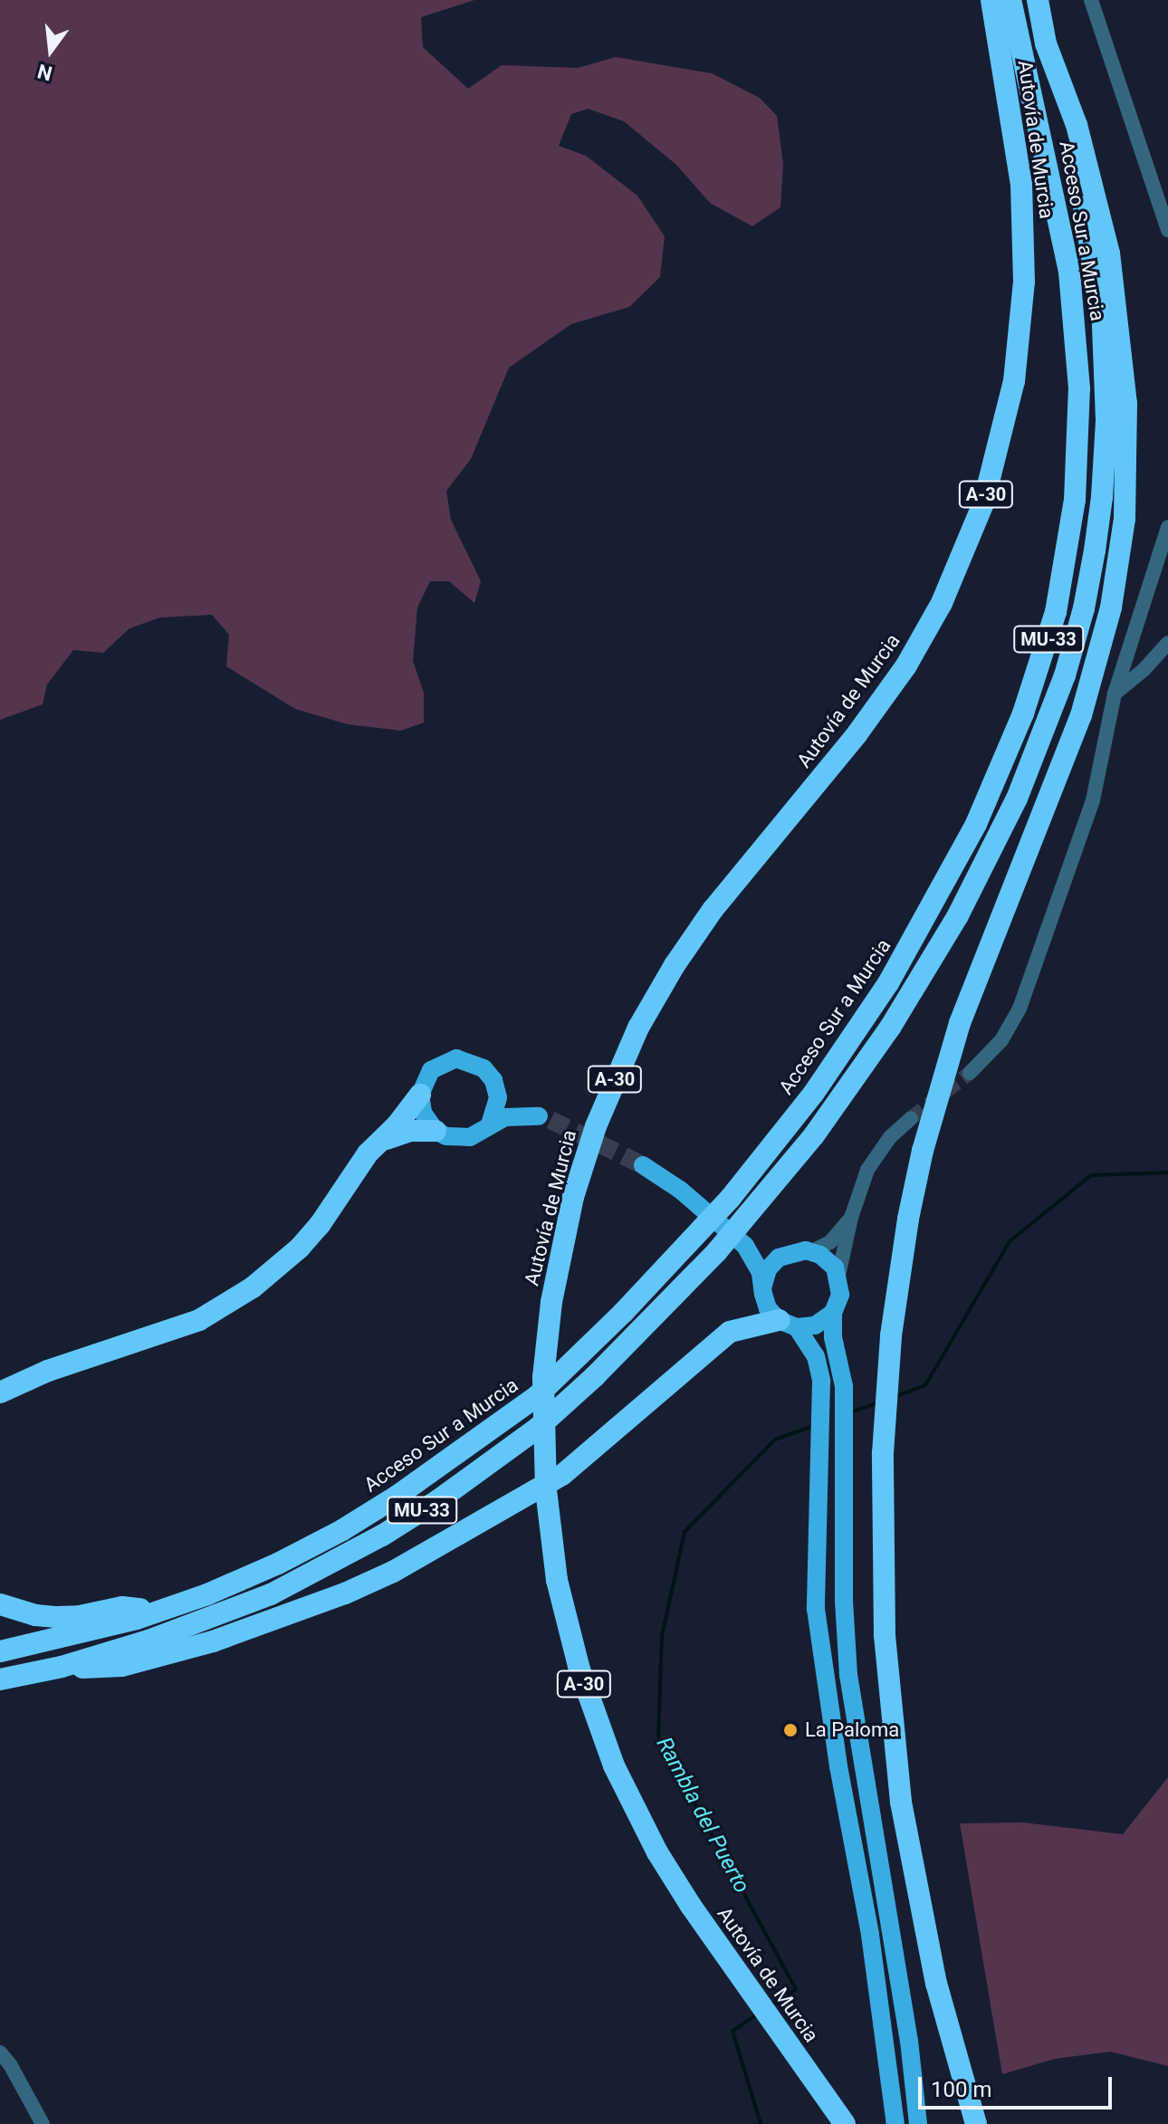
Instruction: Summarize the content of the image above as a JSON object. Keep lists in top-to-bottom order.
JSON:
{
  "streets": {
    "highway": [
      "Autovía de Murcia",
      "Acceso Sur a Murcia",
      "A-30",
      "MU-33"
    ]
  },
  "crossings": [
    ["Autovía de Murcia", "Acceso Sur a Murcia"]
  ],
  "water": ["Rambla del Puerto"],
  "places": ["La Paloma"],
  "scale_bar": "100 m",
  "north": "bottom"
}
